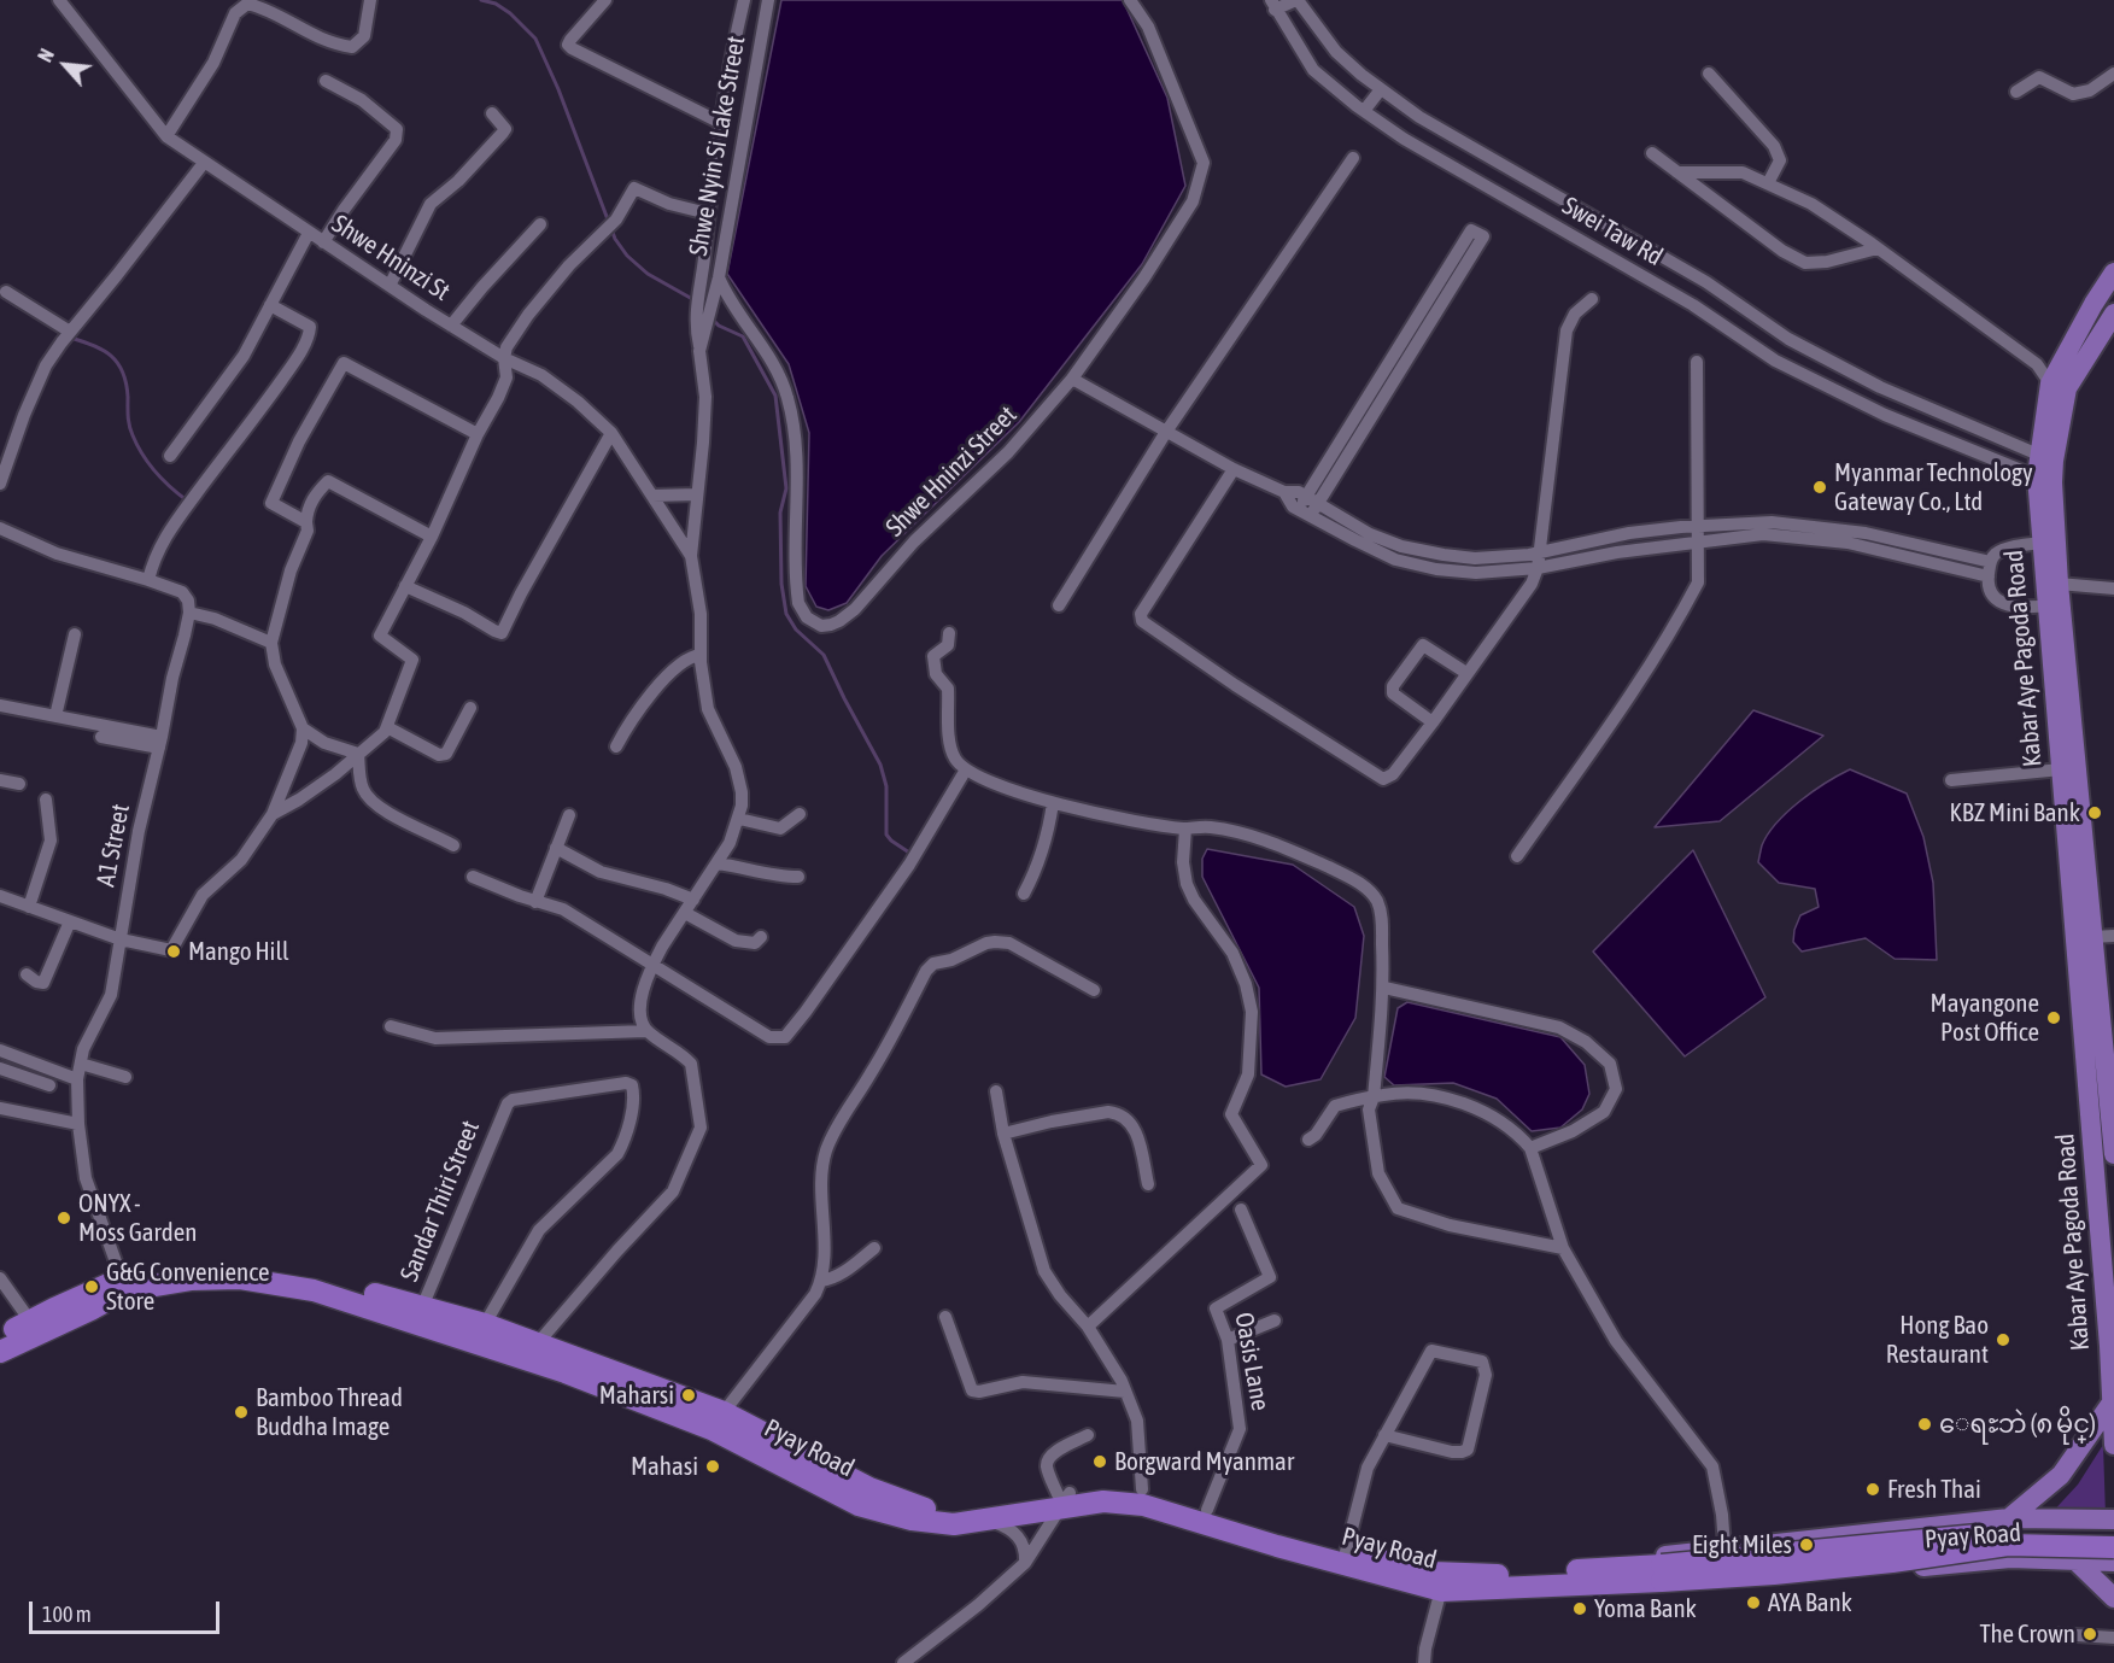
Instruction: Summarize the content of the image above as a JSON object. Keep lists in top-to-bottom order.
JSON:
{
  "streets": {
    "highway": ["Pyay Road"],
    "main road": ["Kabar Aye Pagoda Road"],
    "street": [
      "Shwe Nyin Si Lake Street",
      "Swei Taw Rd",
      "Shwe Hninzi St",
      "Shwe Hninzi Street",
      "A1 Street",
      "Sandar Thiri Street",
      "Oasis Lane"
    ]
  },
  "crossings": [
    ["Shwe Nyin Si Lake Street", "Shwe Hninzi Street"],
    ["Swei Taw Rd", "Kabar Aye Pagoda Road"],
    ["A1 Street", "Pyay Road"],
    ["Sandar Thiri Street", "Pyay Road"],
    ["Oasis Lane", "Pyay Road"]
  ],
  "places": [
    "Myanmar Technology Gateway Co., Ltd",
    "KBZ Mini Bank",
    "Mango Hill",
    "Mayangone Post Office",
    "ONYX - Moss Garden",
    "G&G Convenience Store",
    "Hong Bao Restaurant",
    "Maharsi",
    "Bamboo Thread Buddha Image",
    "ေရႊဘဲ (၈ မိုင္)",
    "Borgward Myanmar",
    "Mahasi",
    "Fresh Thai",
    "Eight Miles",
    "AYA Bank",
    "Yoma Bank",
    "The Crown"
  ],
  "scale_bar": "100 m",
  "north": "top left"
}
